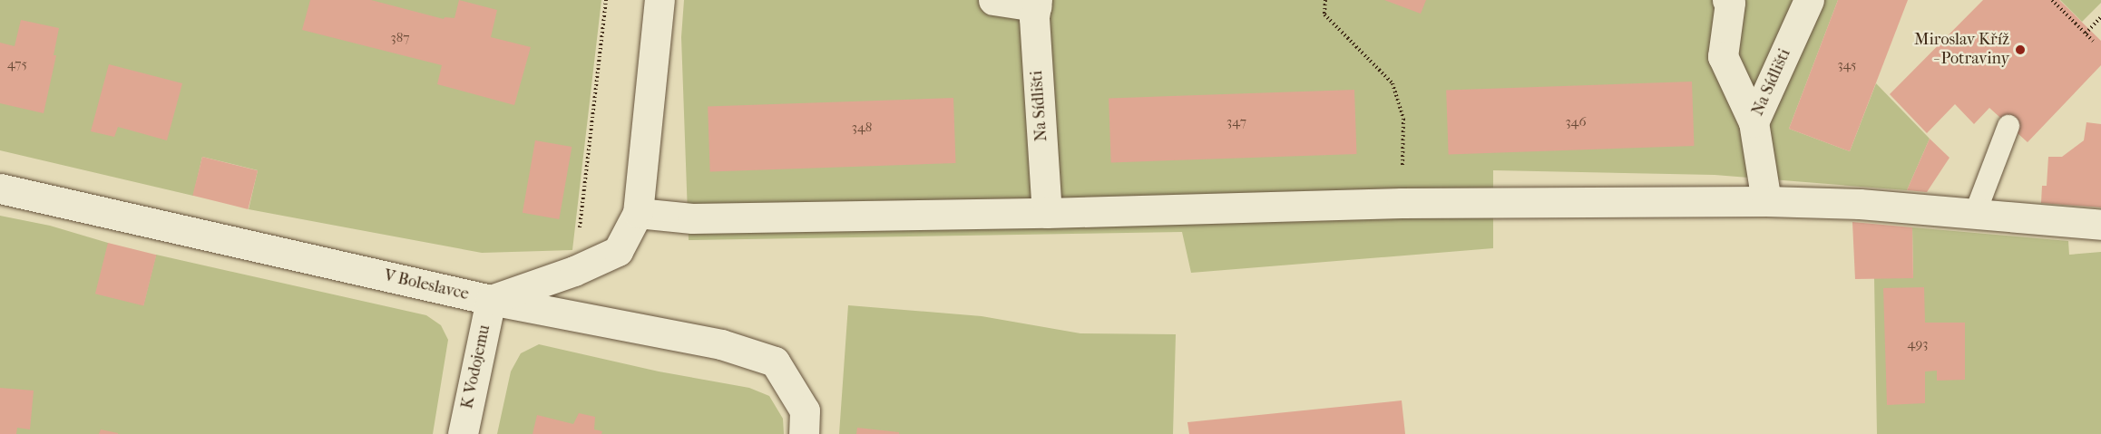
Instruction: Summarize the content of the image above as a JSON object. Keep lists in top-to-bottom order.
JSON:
{
  "streets": {
    "street": ["Na Sídlišti", "V Boleslavce", "K Vodojemu"]
  },
  "crossings": [
    ["V Boleslavce", "K Vodojemu"]
  ],
  "places": ["Miroslav Kříž - Potraviny"],
  "house_numbers": [
    "387",
    "475",
    "345",
    "347",
    "346",
    "348",
    "493"
  ]
}
